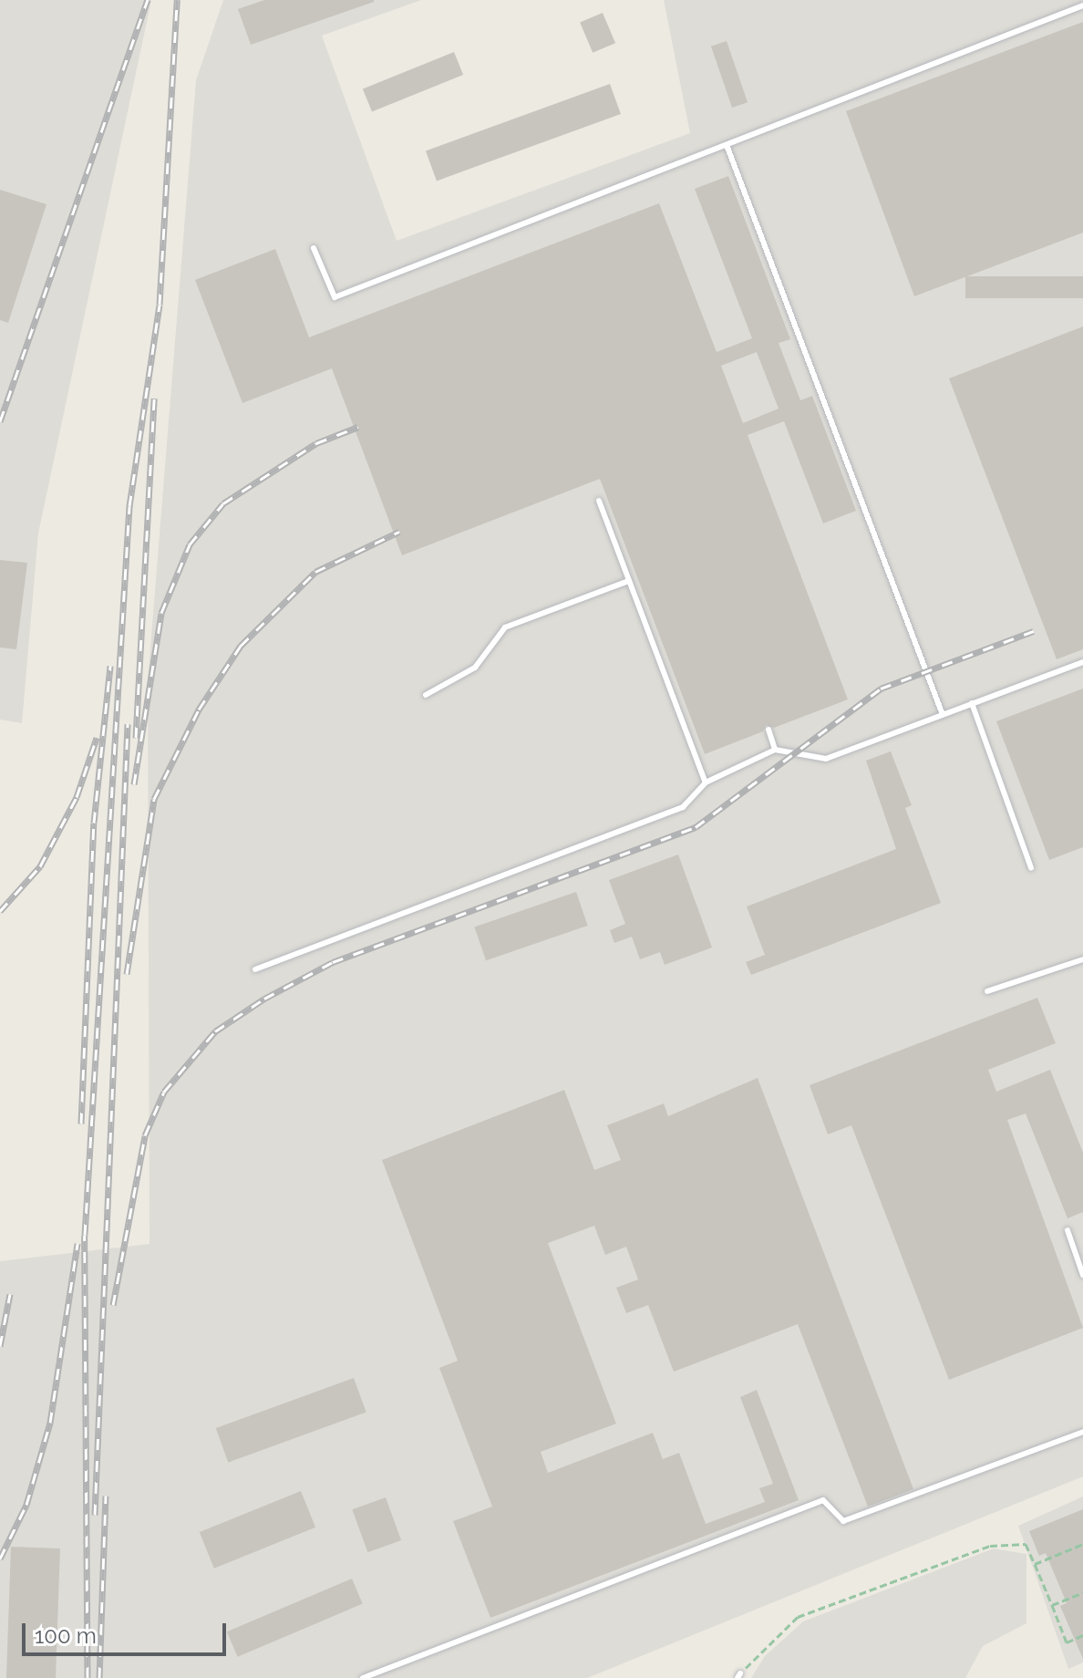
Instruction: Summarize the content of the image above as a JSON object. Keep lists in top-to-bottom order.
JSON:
{
  "scale_bar": "100 m"
}
